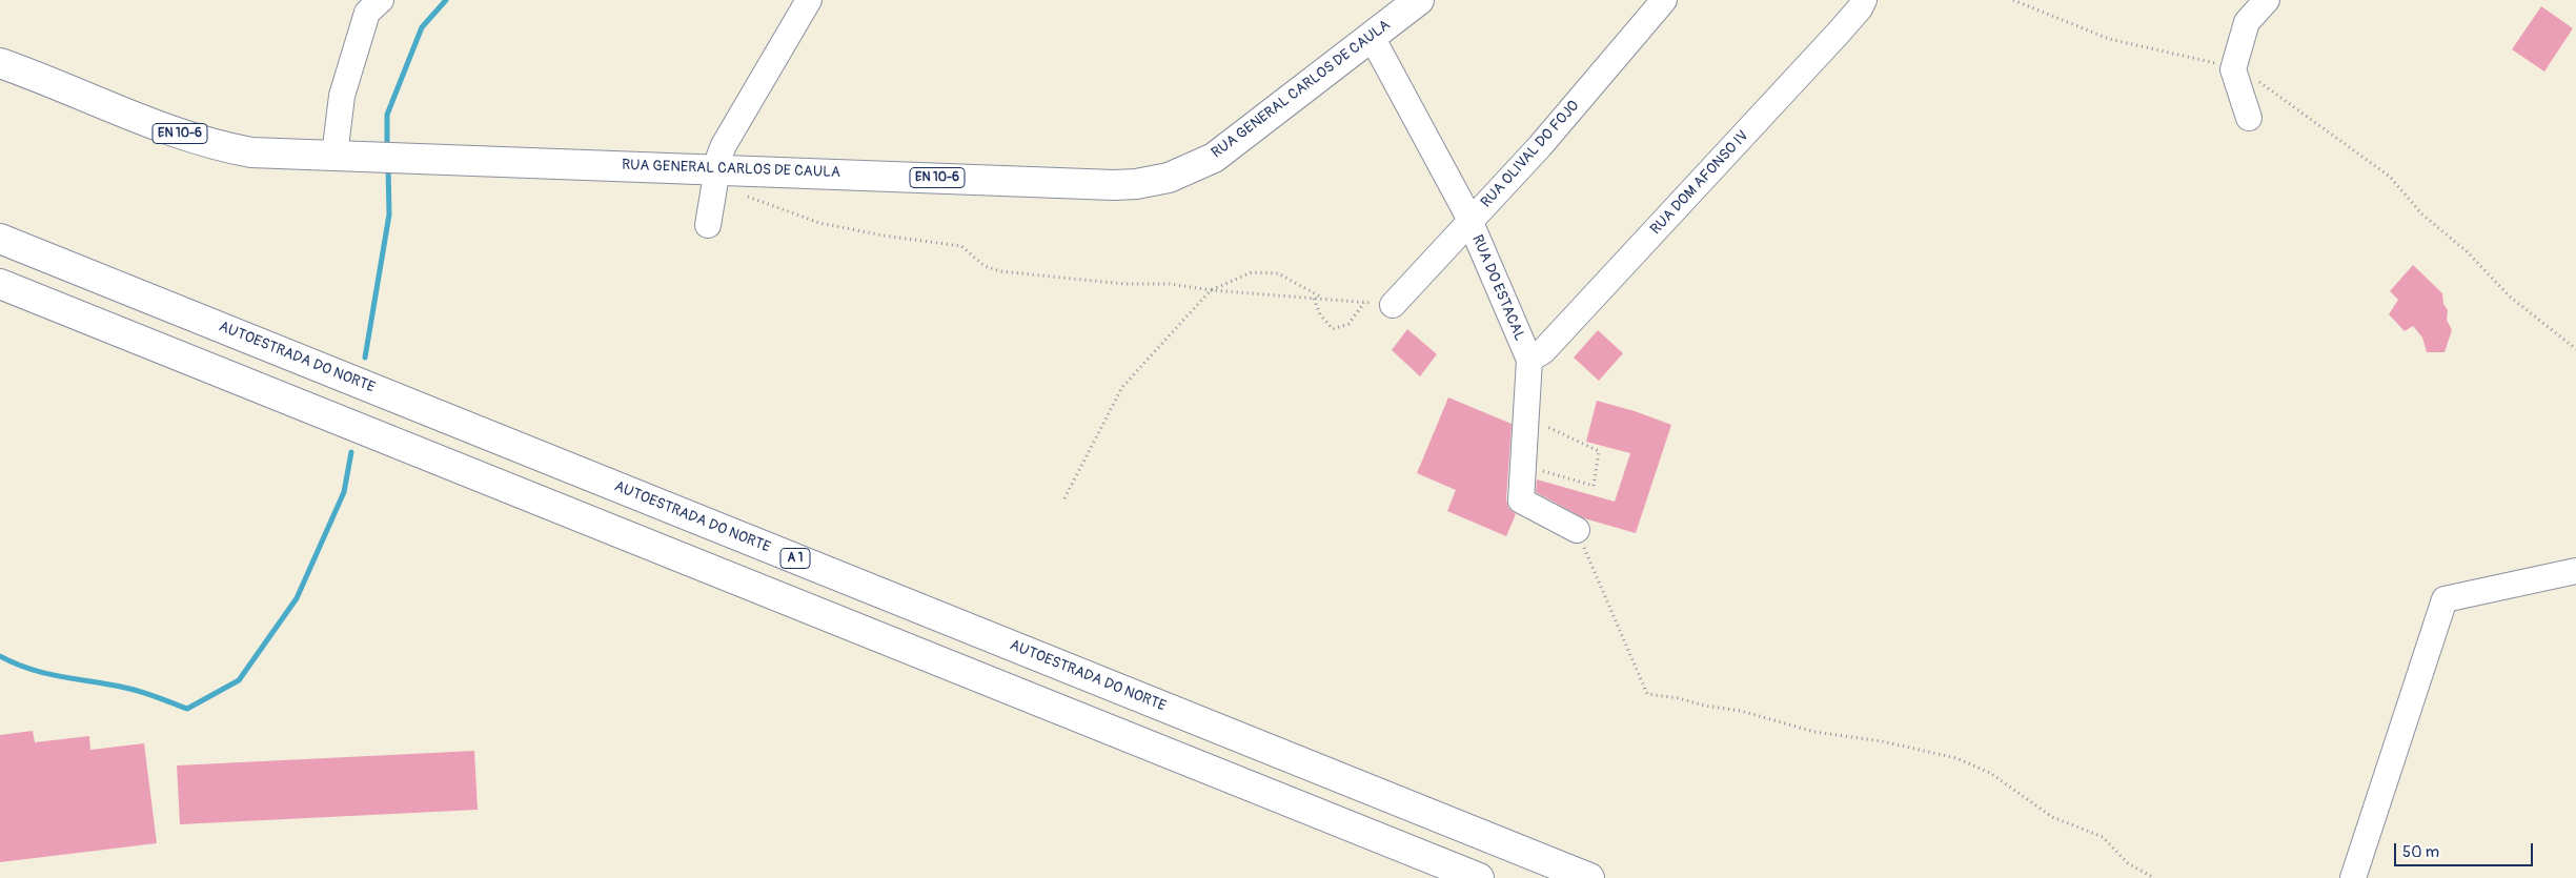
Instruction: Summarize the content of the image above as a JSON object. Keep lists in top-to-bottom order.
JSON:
{
  "streets": {
    "main road": [
      "RUA GENERAL CARLOS DE CAULA",
      "EN 10-6",
      "AUTOESTRADA DO NORTE",
      "A 1"
    ],
    "street": ["RUA OLIVAL DO FOJO", "RUA DOM AFONSO IV", "RUA DO ESTACAL"]
  },
  "crossings": [
    ["RUA GENERAL CARLOS DE CAULA", "RUA DO ESTACAL"],
    ["RUA OLIVAL DO FOJO", "RUA DO ESTACAL"],
    ["RUA DOM AFONSO IV", "RUA DO ESTACAL"]
  ],
  "scale_bar": "50 m"
}
